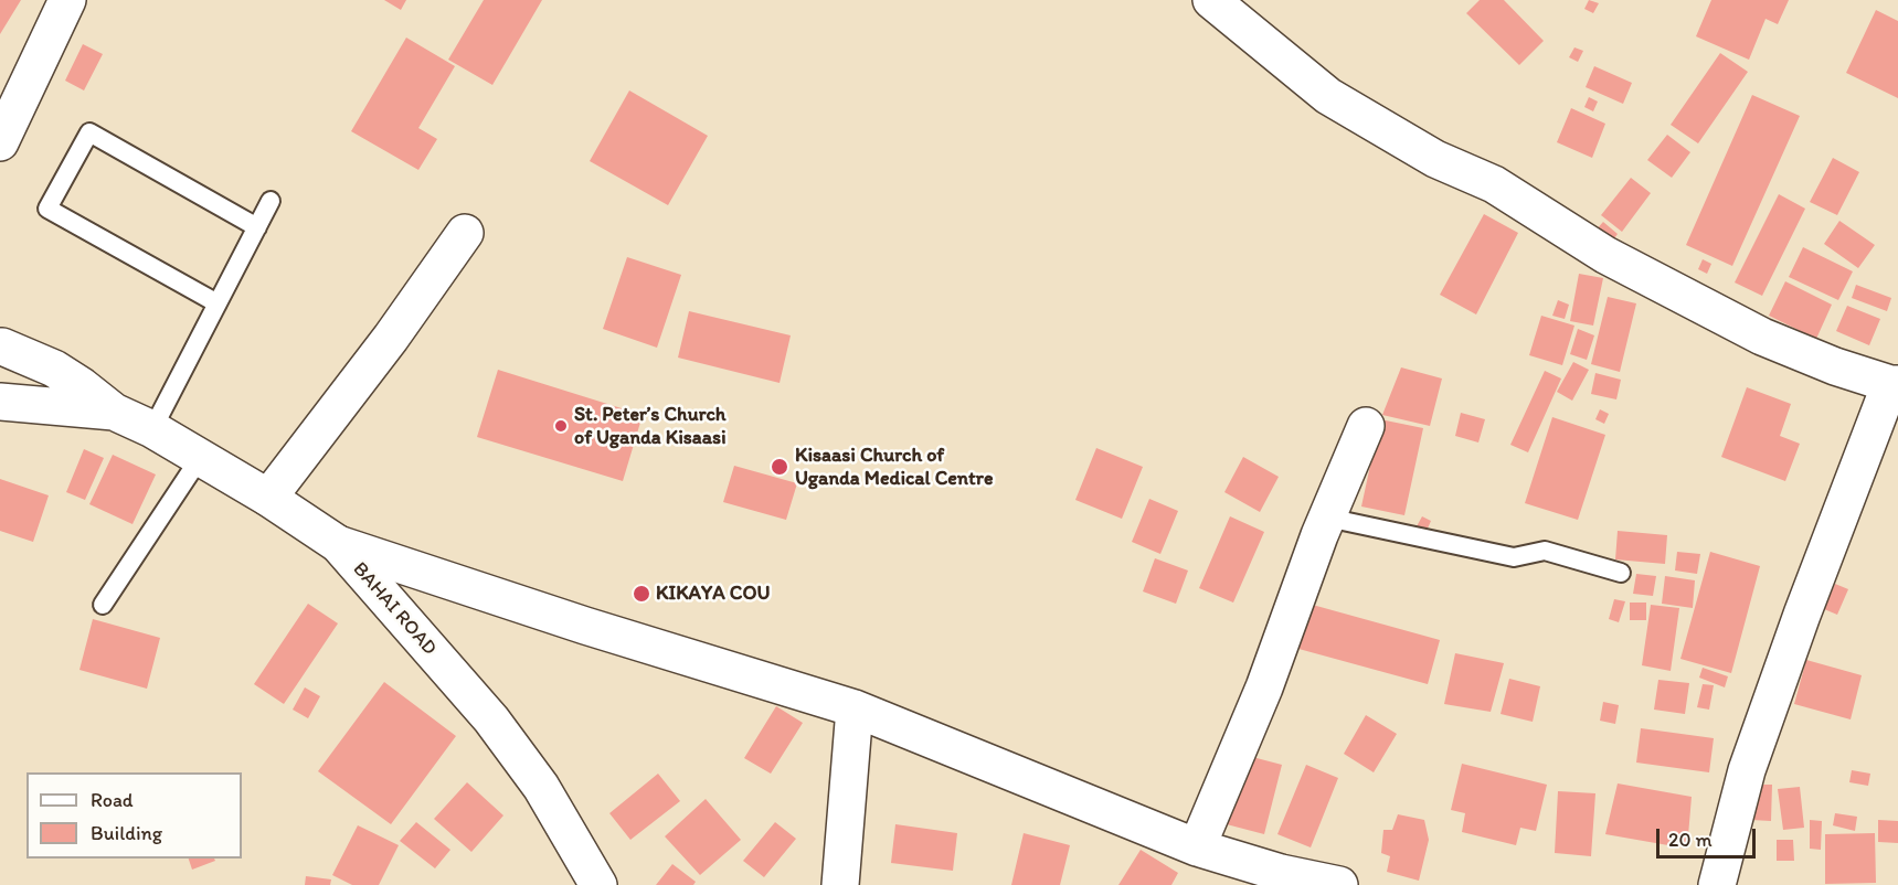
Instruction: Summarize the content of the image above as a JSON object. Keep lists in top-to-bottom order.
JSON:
{
  "streets": {
    "street": ["BAHAI ROAD"]
  },
  "places": ["St. Peter’s Church of Uganda Kisaasi", "Kisaasi Church of Uganda Medical Centre", "KIKAYA COU"],
  "legend": ["Road", "Building"],
  "scale_bar": "20 m"
}
